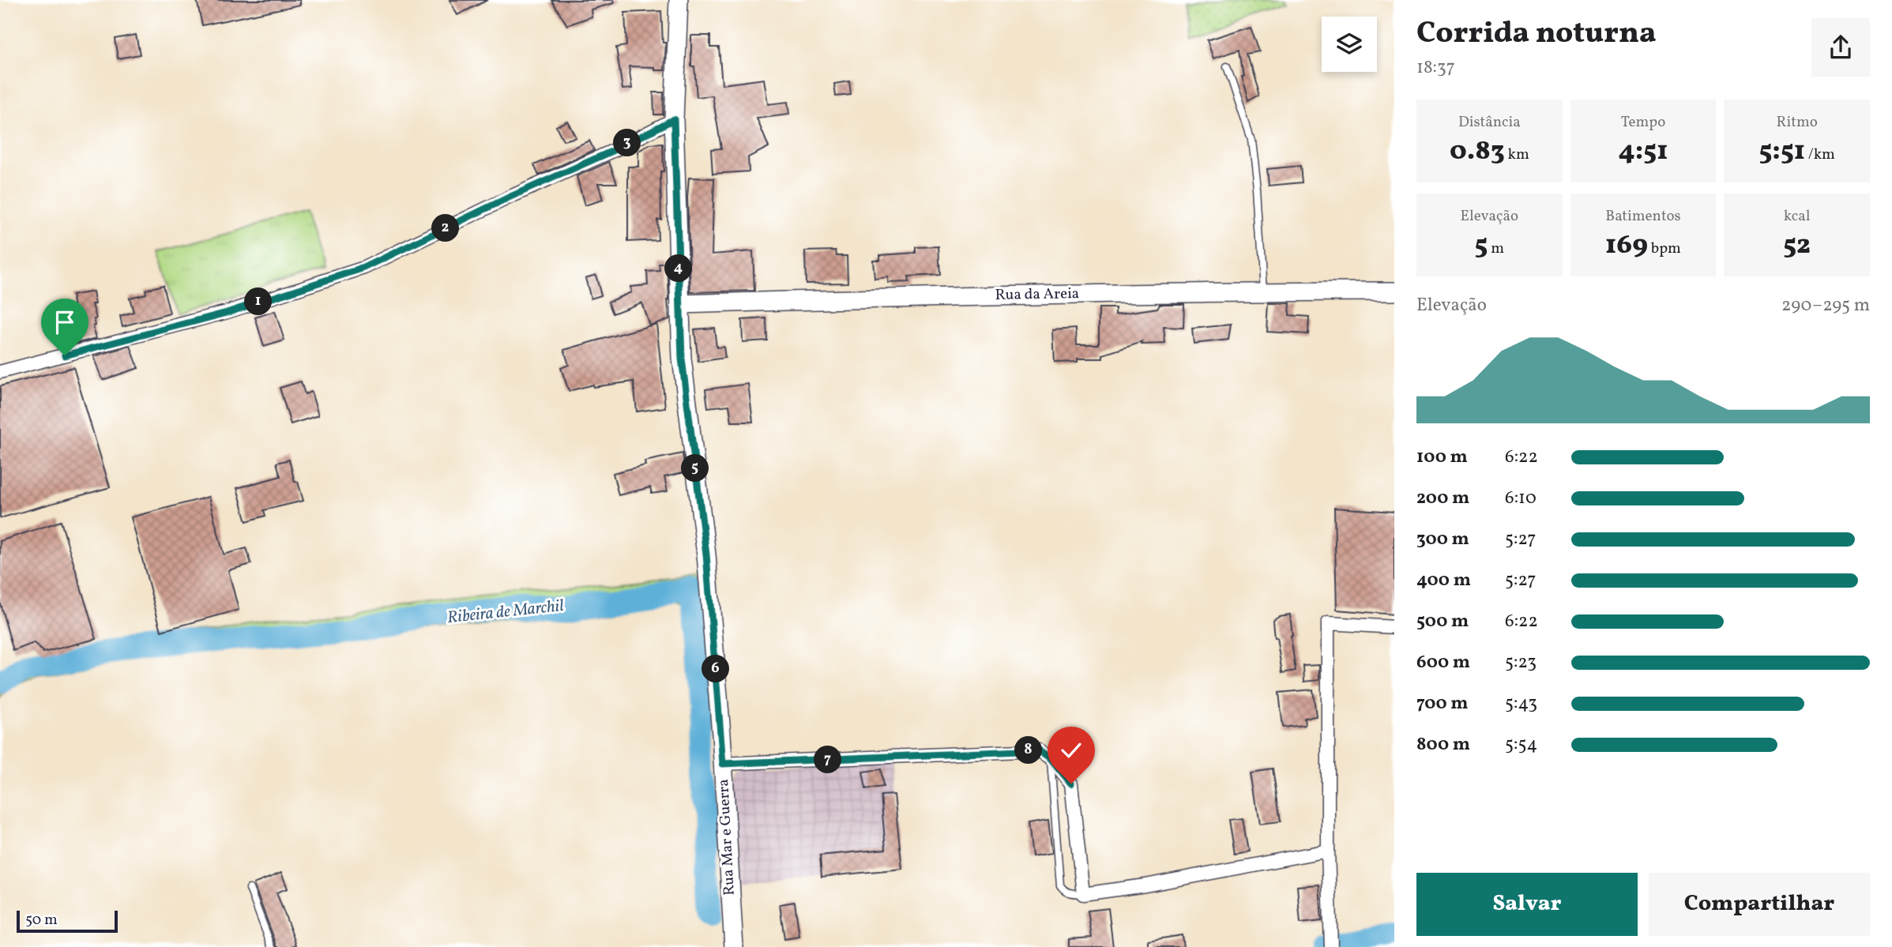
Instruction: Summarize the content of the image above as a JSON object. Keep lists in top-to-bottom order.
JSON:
{
  "streets": {
    "street": ["Rua da Areia", "Rua Mar e Guerra"]
  },
  "crossings": [
    ["Rua da Areia", "Rua Mar e Guerra"]
  ],
  "water": ["Ribeira de Marchil"],
  "scale_bar": "50 m",
  "page": {
    "heading": ["Corrida noturna", "18:37"],
    "stats": [
      ["Distância", "0.83 km"],
      ["Tempo", "4:51"],
      ["Ritmo", "5:51 /km"],
      ["Elevação", "5 m"],
      ["Batimentos", "169 bpm"],
      ["kcal", "52"]
    ],
    "pins": [
      "3",
      "2",
      "4",
      "1",
      "5",
      "6",
      "8",
      "7"
    ],
    "chart": ["Elevação", "290–295 m"],
    "list": [
      {
        "name": "100 m",
        "note": "6:22"
      },
      {
        "name": "200 m",
        "note": "6:10"
      },
      {
        "name": "300 m",
        "note": "5:27"
      },
      {
        "name": "400 m",
        "note": "5:27"
      },
      {
        "name": "500 m",
        "note": "6:22"
      },
      {
        "name": "600 m",
        "note": "5:23"
      },
      {
        "name": "700 m",
        "note": "5:43"
      },
      {
        "name": "800 m",
        "note": "5:54"
      }
    ],
    "buttons": ["Salvar", "Compartilhar"],
    "scale": "50 m"
  }
}
